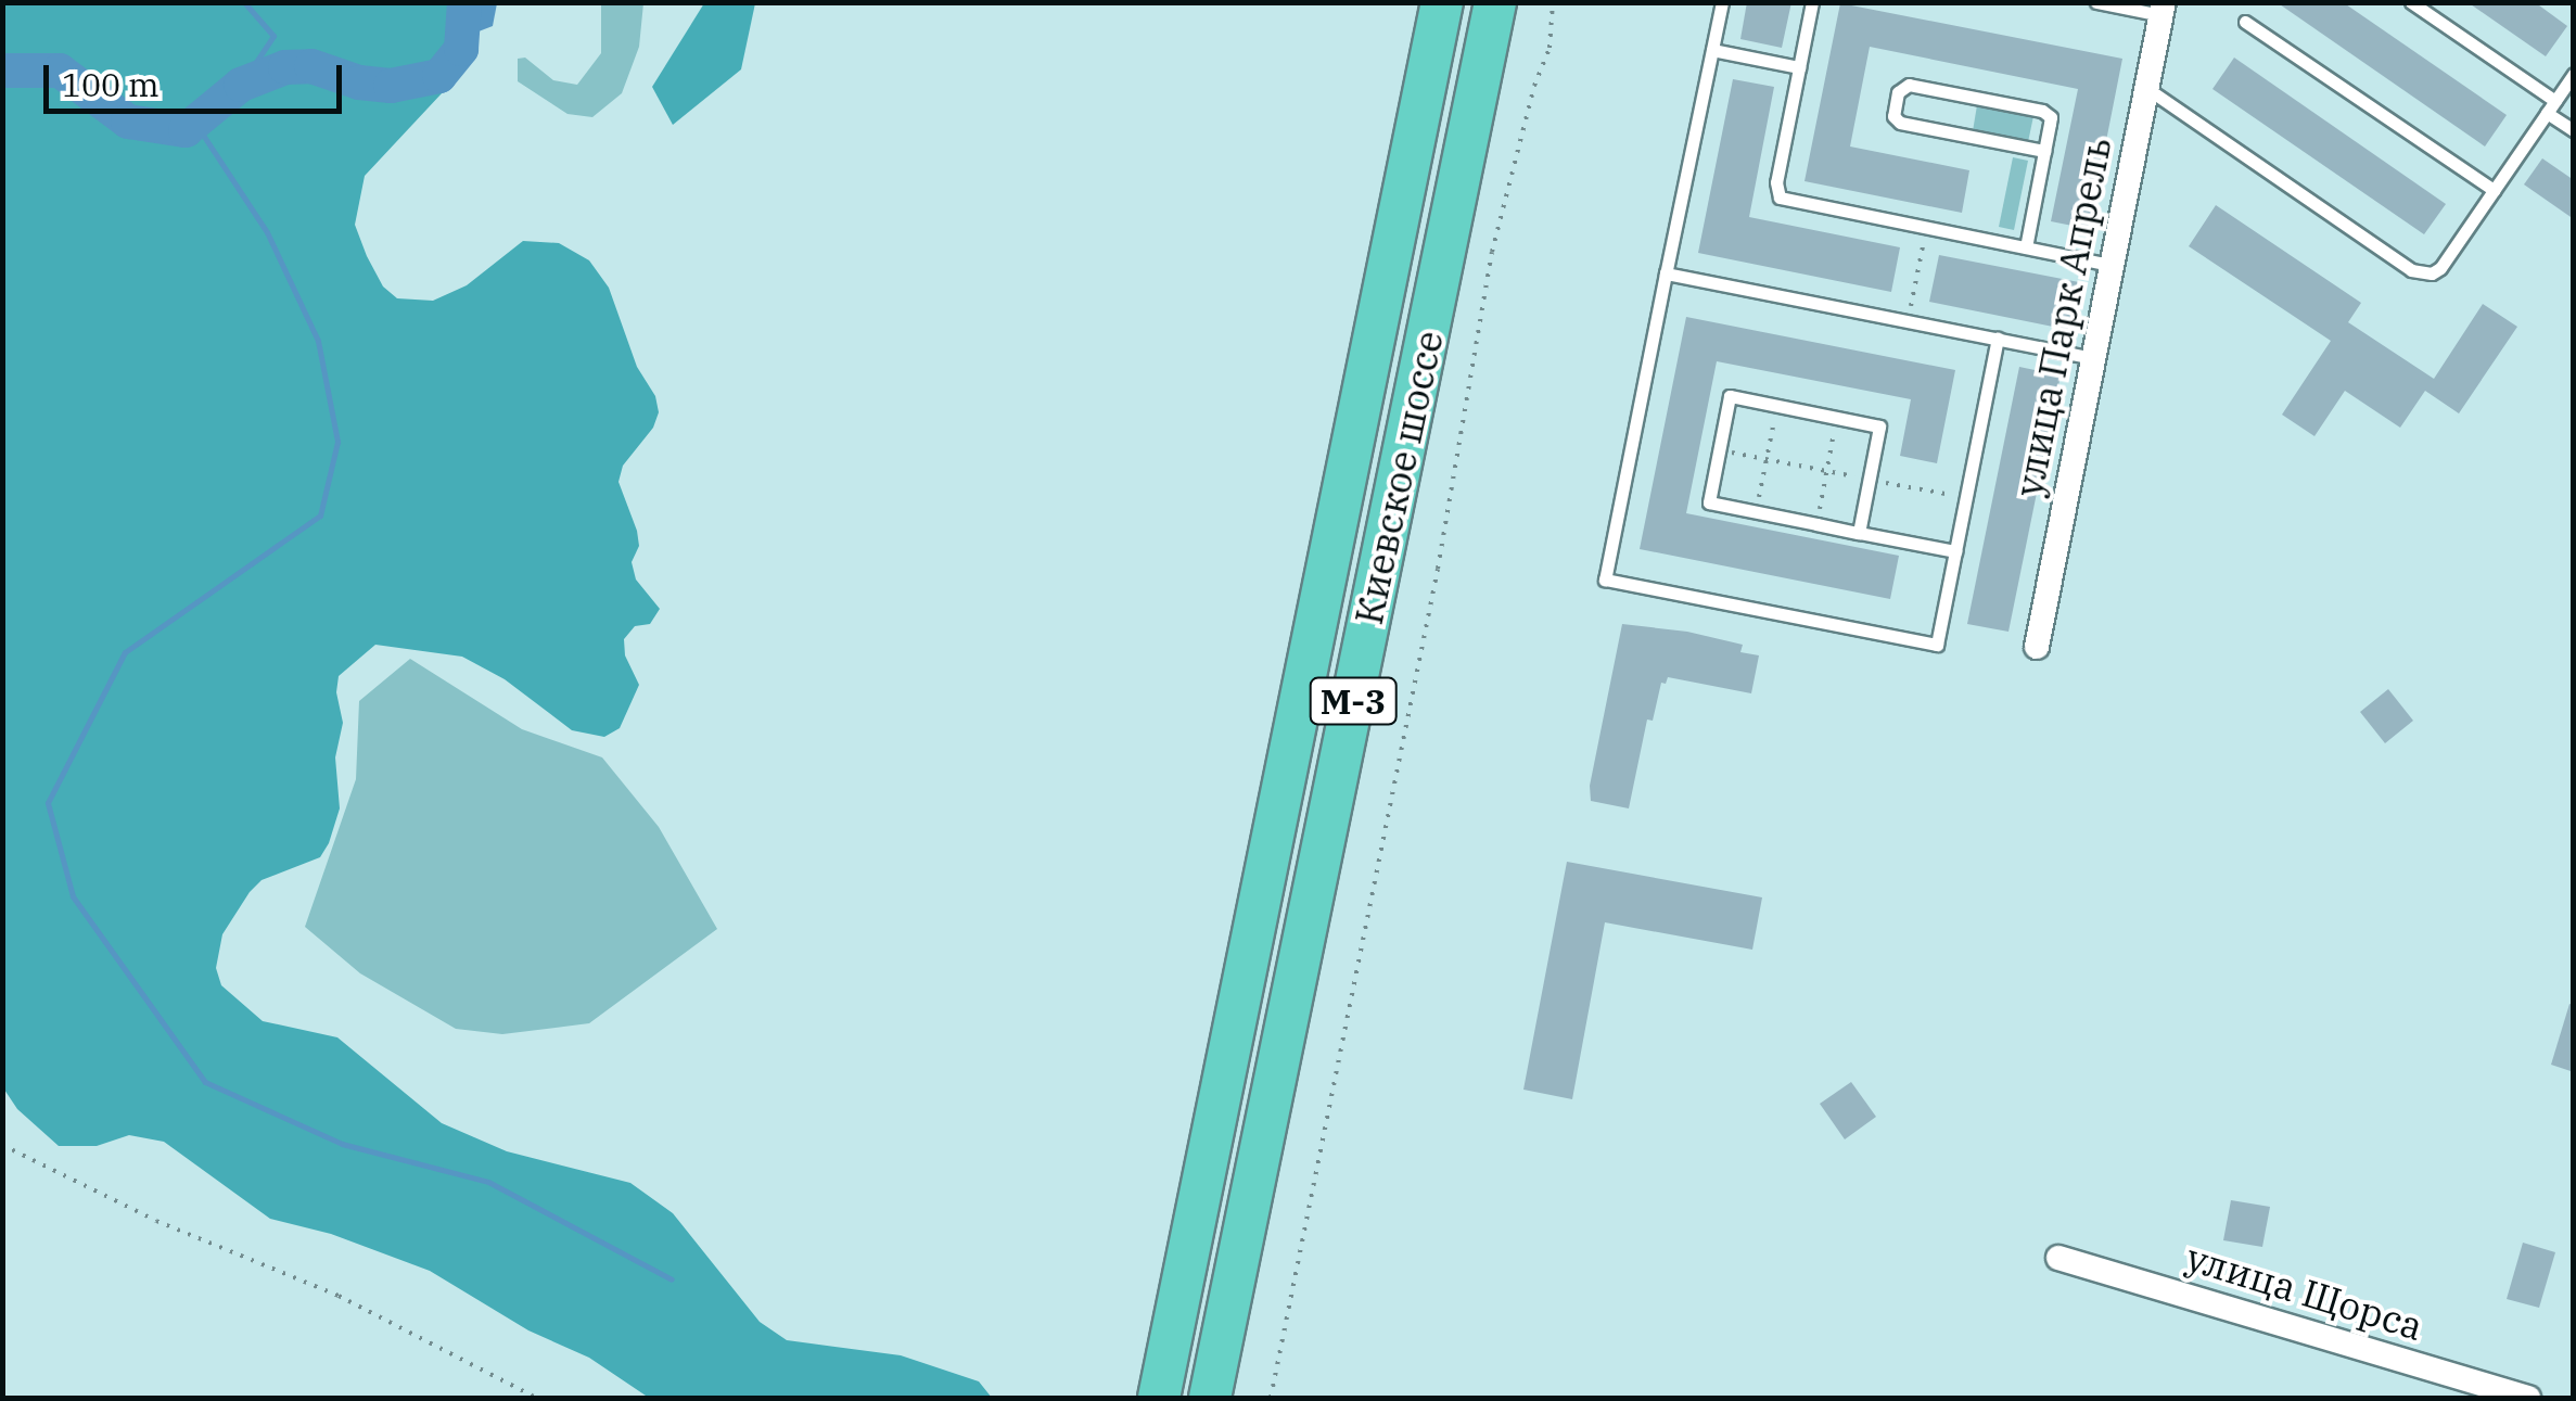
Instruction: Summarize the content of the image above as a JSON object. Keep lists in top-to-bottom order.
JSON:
{
  "streets": {
    "highway": ["Киевское шоссе", "М-3"],
    "street": ["улица Парк Апрель", "улица Щорса"]
  },
  "scale_bar": "100 m"
}
